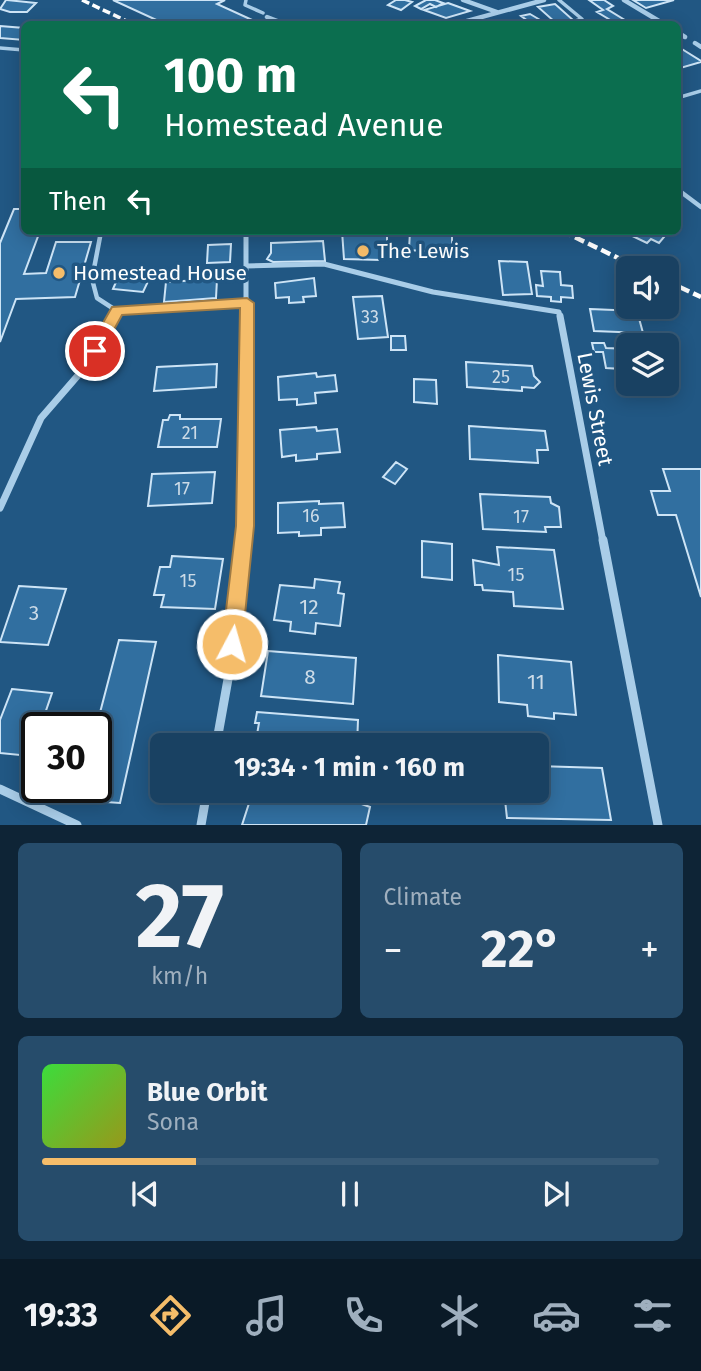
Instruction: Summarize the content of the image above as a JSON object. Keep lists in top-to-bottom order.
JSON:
{
  "streets": {
    "street": ["Lewis Street"]
  },
  "places": ["The Lewis", "Homestead House"],
  "house_numbers": [
    "33",
    "25",
    "21",
    "17",
    "16",
    "17",
    "15",
    "15",
    "12",
    "3",
    "8",
    "11"
  ],
  "page": {
    "turn": ["100 m", "Homestead Avenue"],
    "then": "Then",
    "limit": "30",
    "trip": "19:34 · 1 min · 160 m",
    "tile": [
      ["27", "km/h"],
      "Climate"
    ],
    "heat": ["−", "22°", "+"],
    "song": ["Blue Orbit", "Sona"],
    "tabs": "19:33"
  }
}
